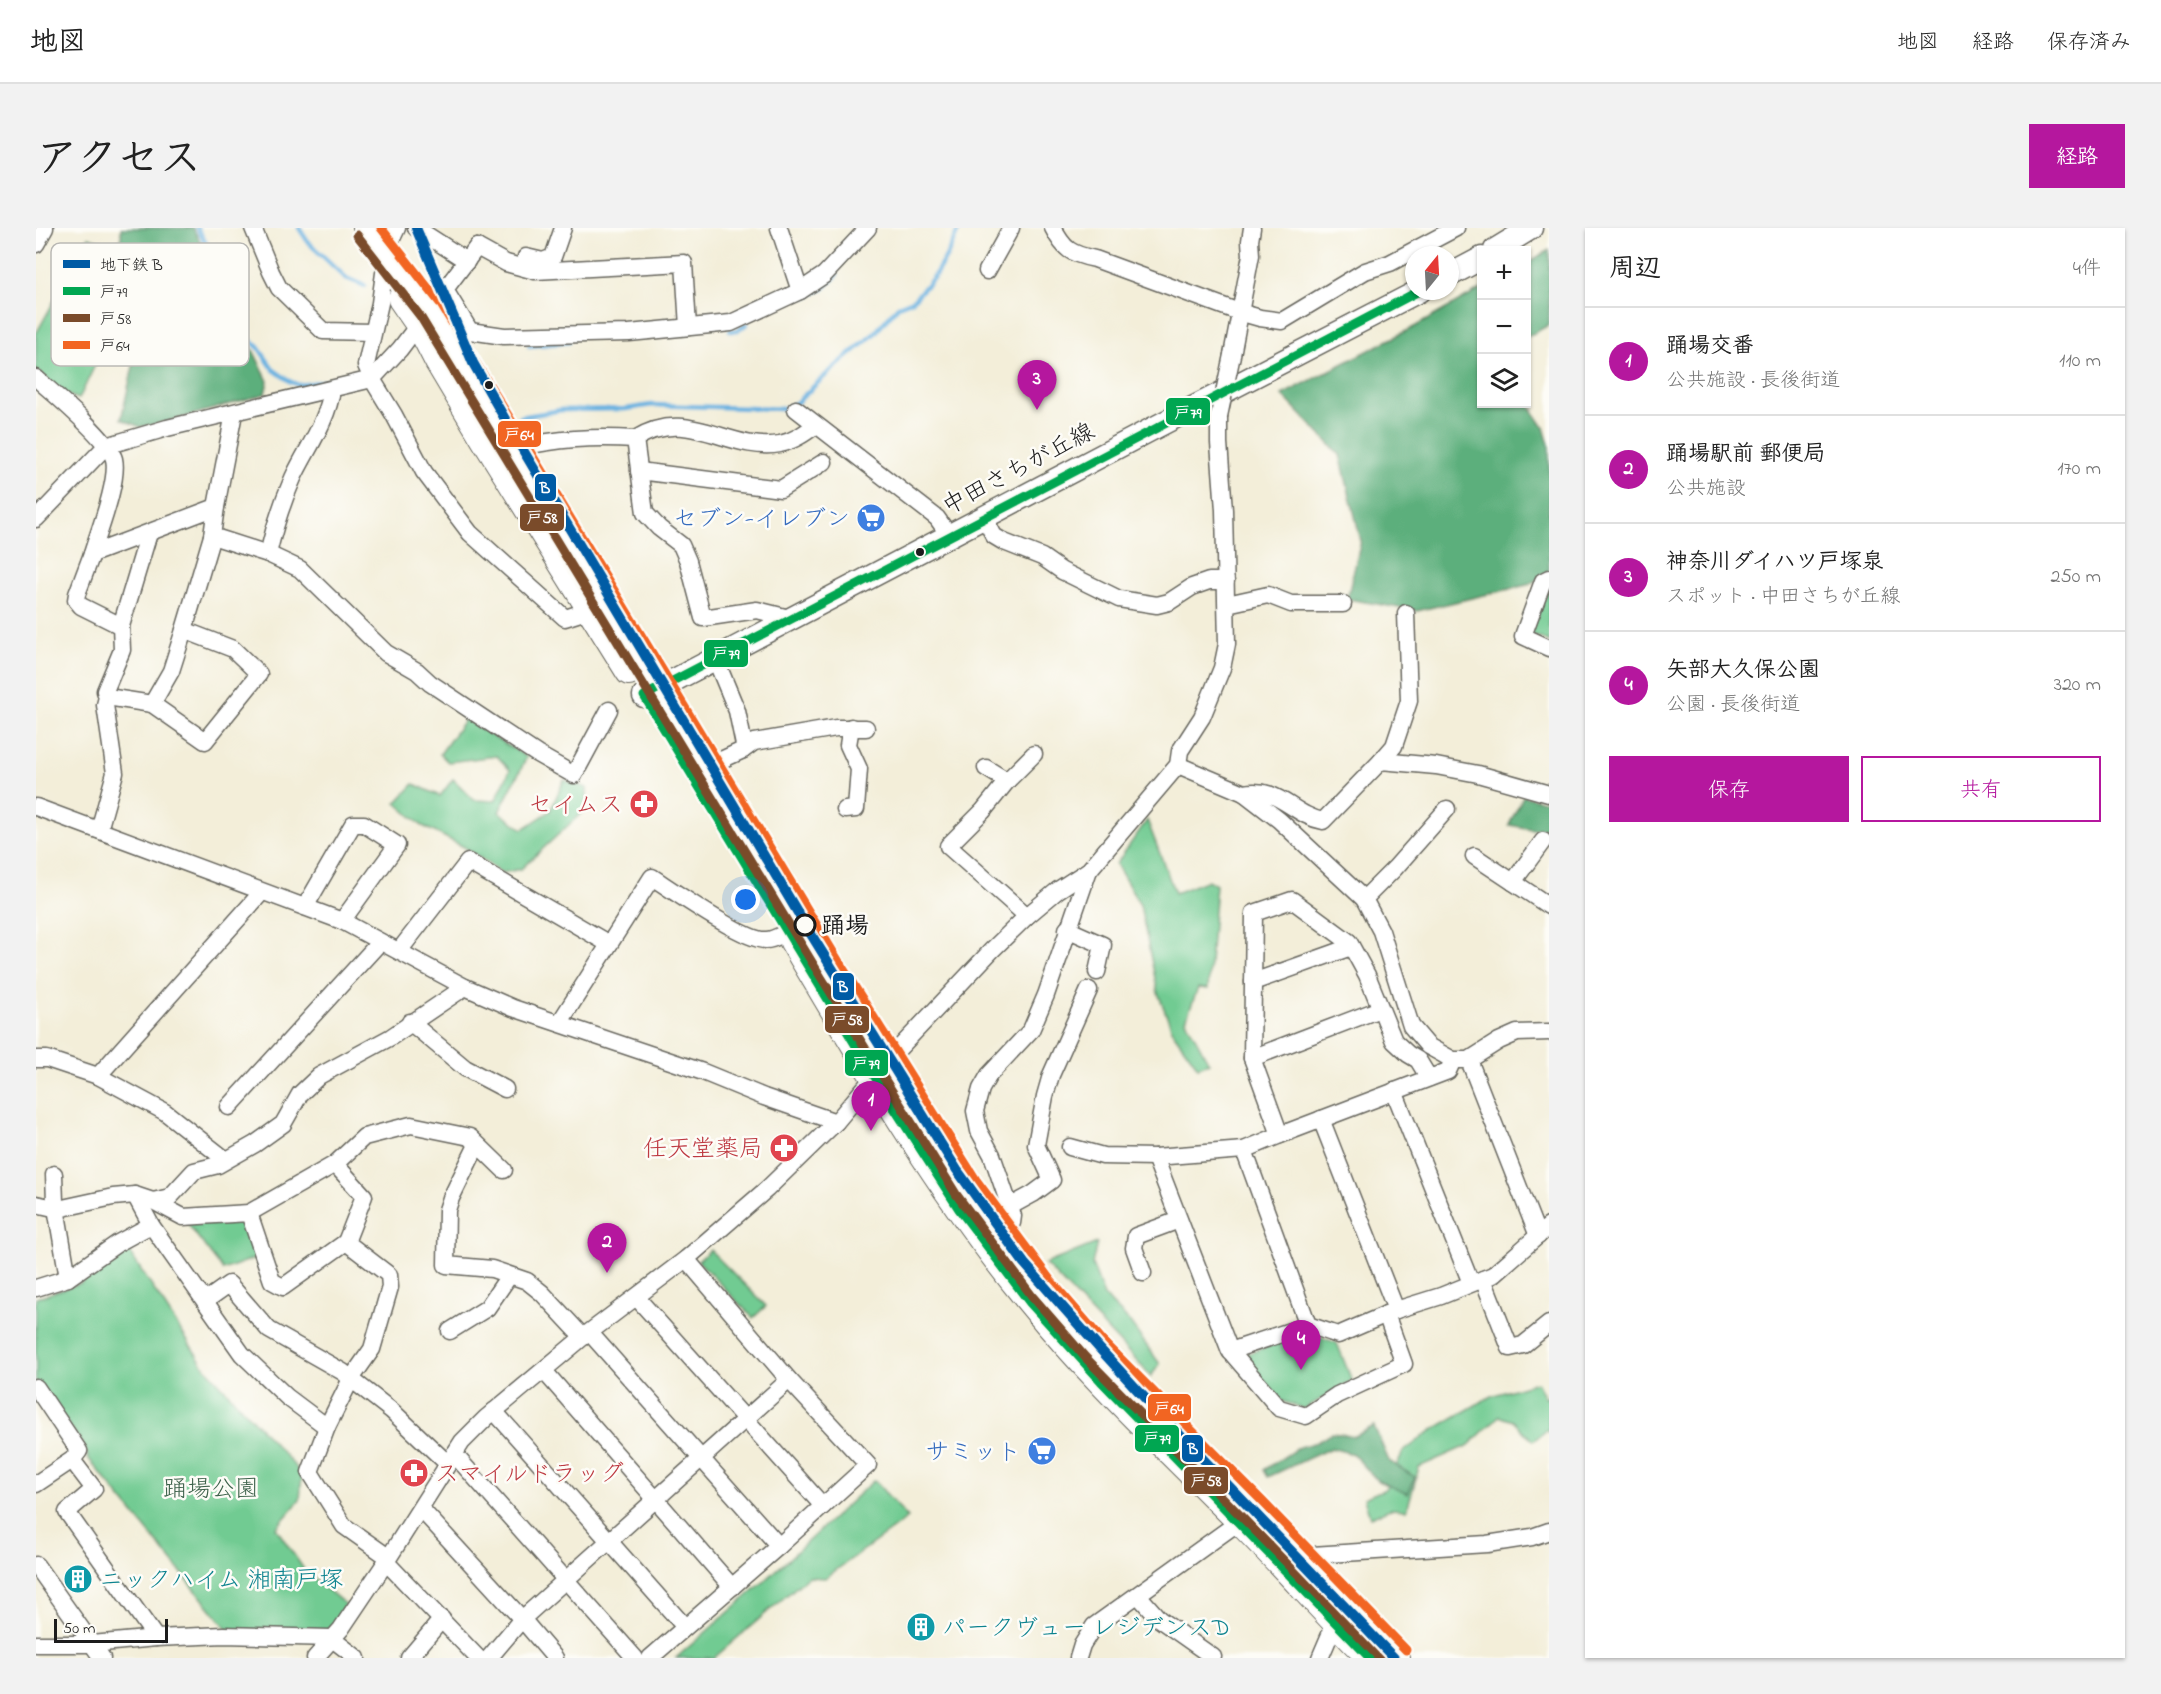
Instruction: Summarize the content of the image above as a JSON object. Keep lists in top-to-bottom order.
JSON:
{
  "streets": {
    "street": ["中田さちが丘線"]
  },
  "parks": ["踊場公園"],
  "places": {
    "supermarket": ["セブン-イレブン", "サミット"],
    "pharmacy": ["セイムス", "任天堂薬局", "スマイルドラッグ"],
    "other": ["踊場"],
    "building": ["ニックハイム 湘南戸塚", "パークヴュー レジデンスD"]
  },
  "lines": [
    "metro line B",
    "transit line 戸64",
    "transit line 戸58",
    "transit line 戸79"
  ],
  "legend": [
    "地下鉄 B",
    "戸79",
    "戸58",
    "戸64"
  ],
  "scale_bar": "50 m",
  "north": "top",
  "page": {
    "header": "地図",
    "nav": ["地図", "経路", "保存済み"],
    "title": "アクセス",
    "buttons": [
      "経路",
      ["保存", "共有"]
    ],
    "heading": ["周辺", "4件"],
    "map_buttons": ["+", "−"],
    "list": [
      {
        "mark": "1",
        "name": "踊場交番",
        "note": "公共施設 · 長後街道",
        "value": "110 m"
      },
      {
        "mark": "2",
        "name": "踊場駅前 郵便局",
        "note": "公共施設",
        "value": "170 m"
      },
      {
        "mark": "3",
        "name": "神奈川ダイハツ戸塚泉",
        "note": "スポット · 中田さちが丘線",
        "value": "250 m"
      },
      {
        "mark": "4",
        "name": "矢部大久保公園",
        "note": "公園 · 長後街道",
        "value": "320 m"
      }
    ],
    "pins": [
      "3",
      "1",
      "2",
      "4"
    ],
    "scale": "50 m"
  }
}
